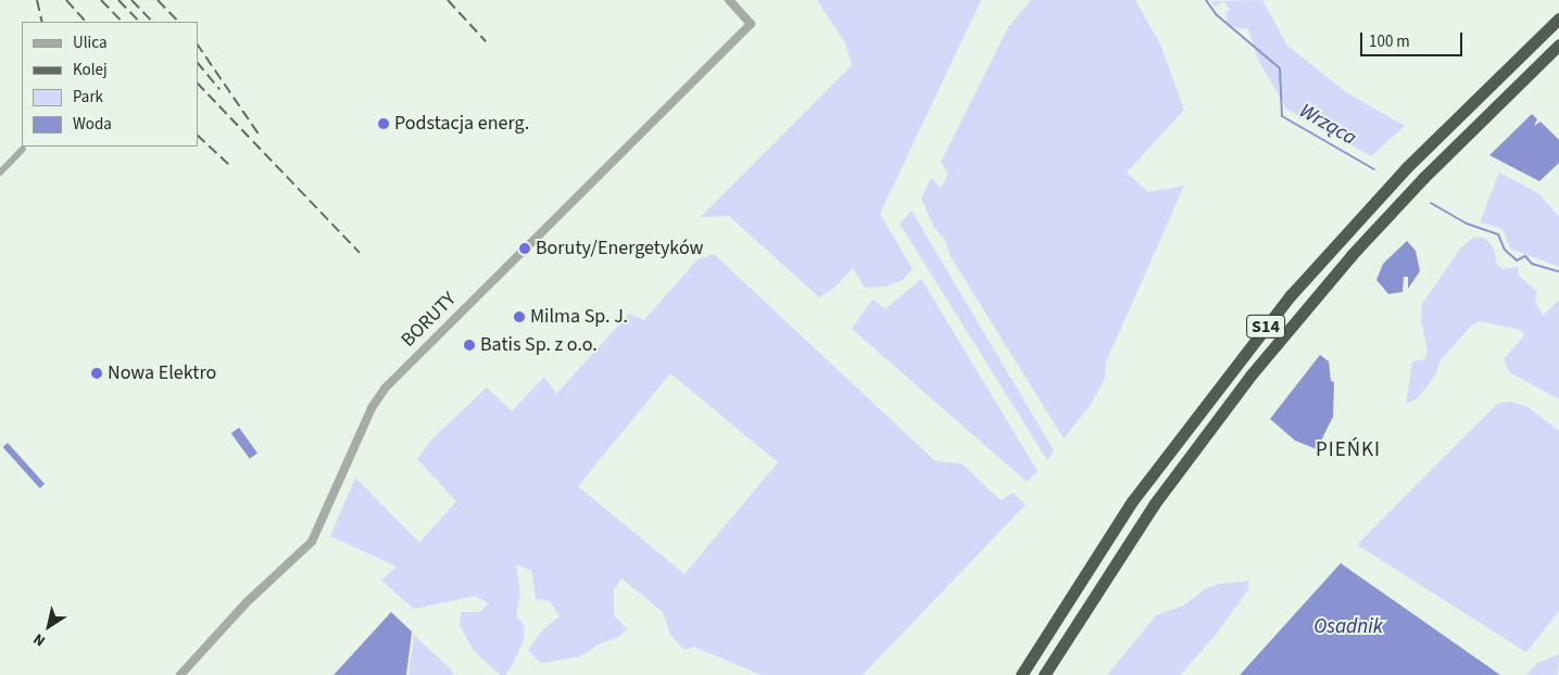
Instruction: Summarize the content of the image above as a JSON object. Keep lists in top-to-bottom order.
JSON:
{
  "streets": {
    "highway": ["S14"],
    "street": ["BORUTY"]
  },
  "districts": ["PIEŃKI"],
  "water": ["Wrząca", "Osadnik"],
  "places": [
    "Podstacja energ.",
    "Boruty/Energetyków",
    "Milma Sp. J.",
    "Batis Sp. z o.o.",
    "Nowa Elektro"
  ],
  "legend": [
    "Ulica",
    "Kolej",
    "Park",
    "Woda"
  ],
  "scale_bar": "100 m",
  "north": "bottom left"
}
